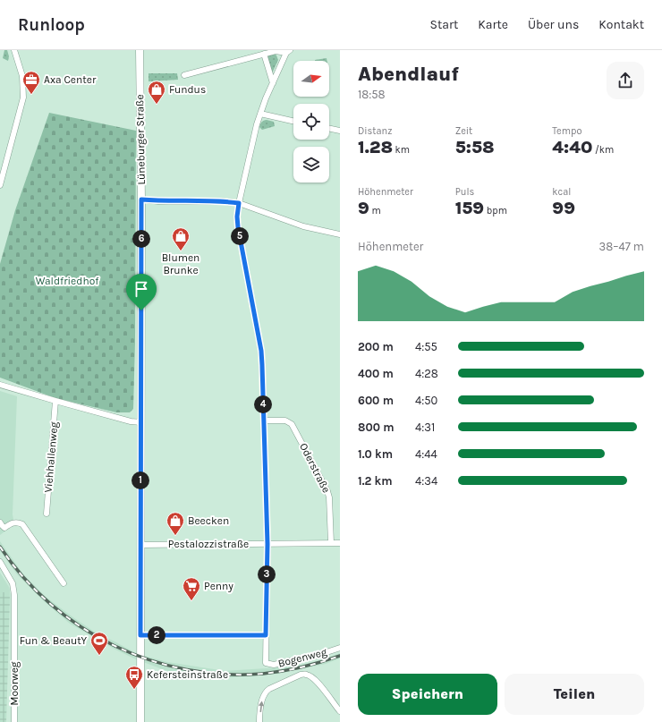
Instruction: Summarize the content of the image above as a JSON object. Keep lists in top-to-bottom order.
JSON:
{
  "streets": {
    "main road": ["Lüneburger Straße"],
    "street": [
      "Viehhallenweg",
      "Oderstraße",
      "Pestalozzistraße",
      "Bogenweg",
      "Moorweg"
    ]
  },
  "crossings": [
    ["Lüneburger Straße", "Pestalozzistraße"],
    ["Oderstraße", "Pestalozzistraße"]
  ],
  "parks": ["Waldfriedhof"],
  "places": {
    "office": ["Axa Center"],
    "shop": ["Fundus", "Blumen Brunke", "Beecken"],
    "supermarket": ["Penny"],
    "sports": ["Fun & BeautY"],
    "bus stop": ["Kefersteinstraße"]
  },
  "north": "right",
  "page": {
    "header": "Runloop",
    "nav": [
      "Start",
      "Karte",
      "Über uns",
      "Kontakt"
    ],
    "heading": ["Abendlauf", "18:58"],
    "stats": [
      ["Distanz", "1.28 km"],
      ["Zeit", "5:58"],
      ["Tempo", "4:40 /km"],
      ["Höhenmeter", "9 m"],
      ["Puls", "159 bpm"],
      ["kcal", "99"]
    ],
    "pins": [
      "5",
      "6",
      "4",
      "1",
      "3",
      "2"
    ],
    "chart": ["Höhenmeter", "38–47 m"],
    "list": [
      {
        "name": "200 m",
        "note": "4:55"
      },
      {
        "name": "400 m",
        "note": "4:28"
      },
      {
        "name": "600 m",
        "note": "4:50"
      },
      {
        "name": "800 m",
        "note": "4:31"
      },
      {
        "name": "1.0 km",
        "note": "4:44"
      },
      {
        "name": "1.2 km",
        "note": "4:34"
      }
    ],
    "buttons": ["Speichern", "Teilen"]
  }
}
